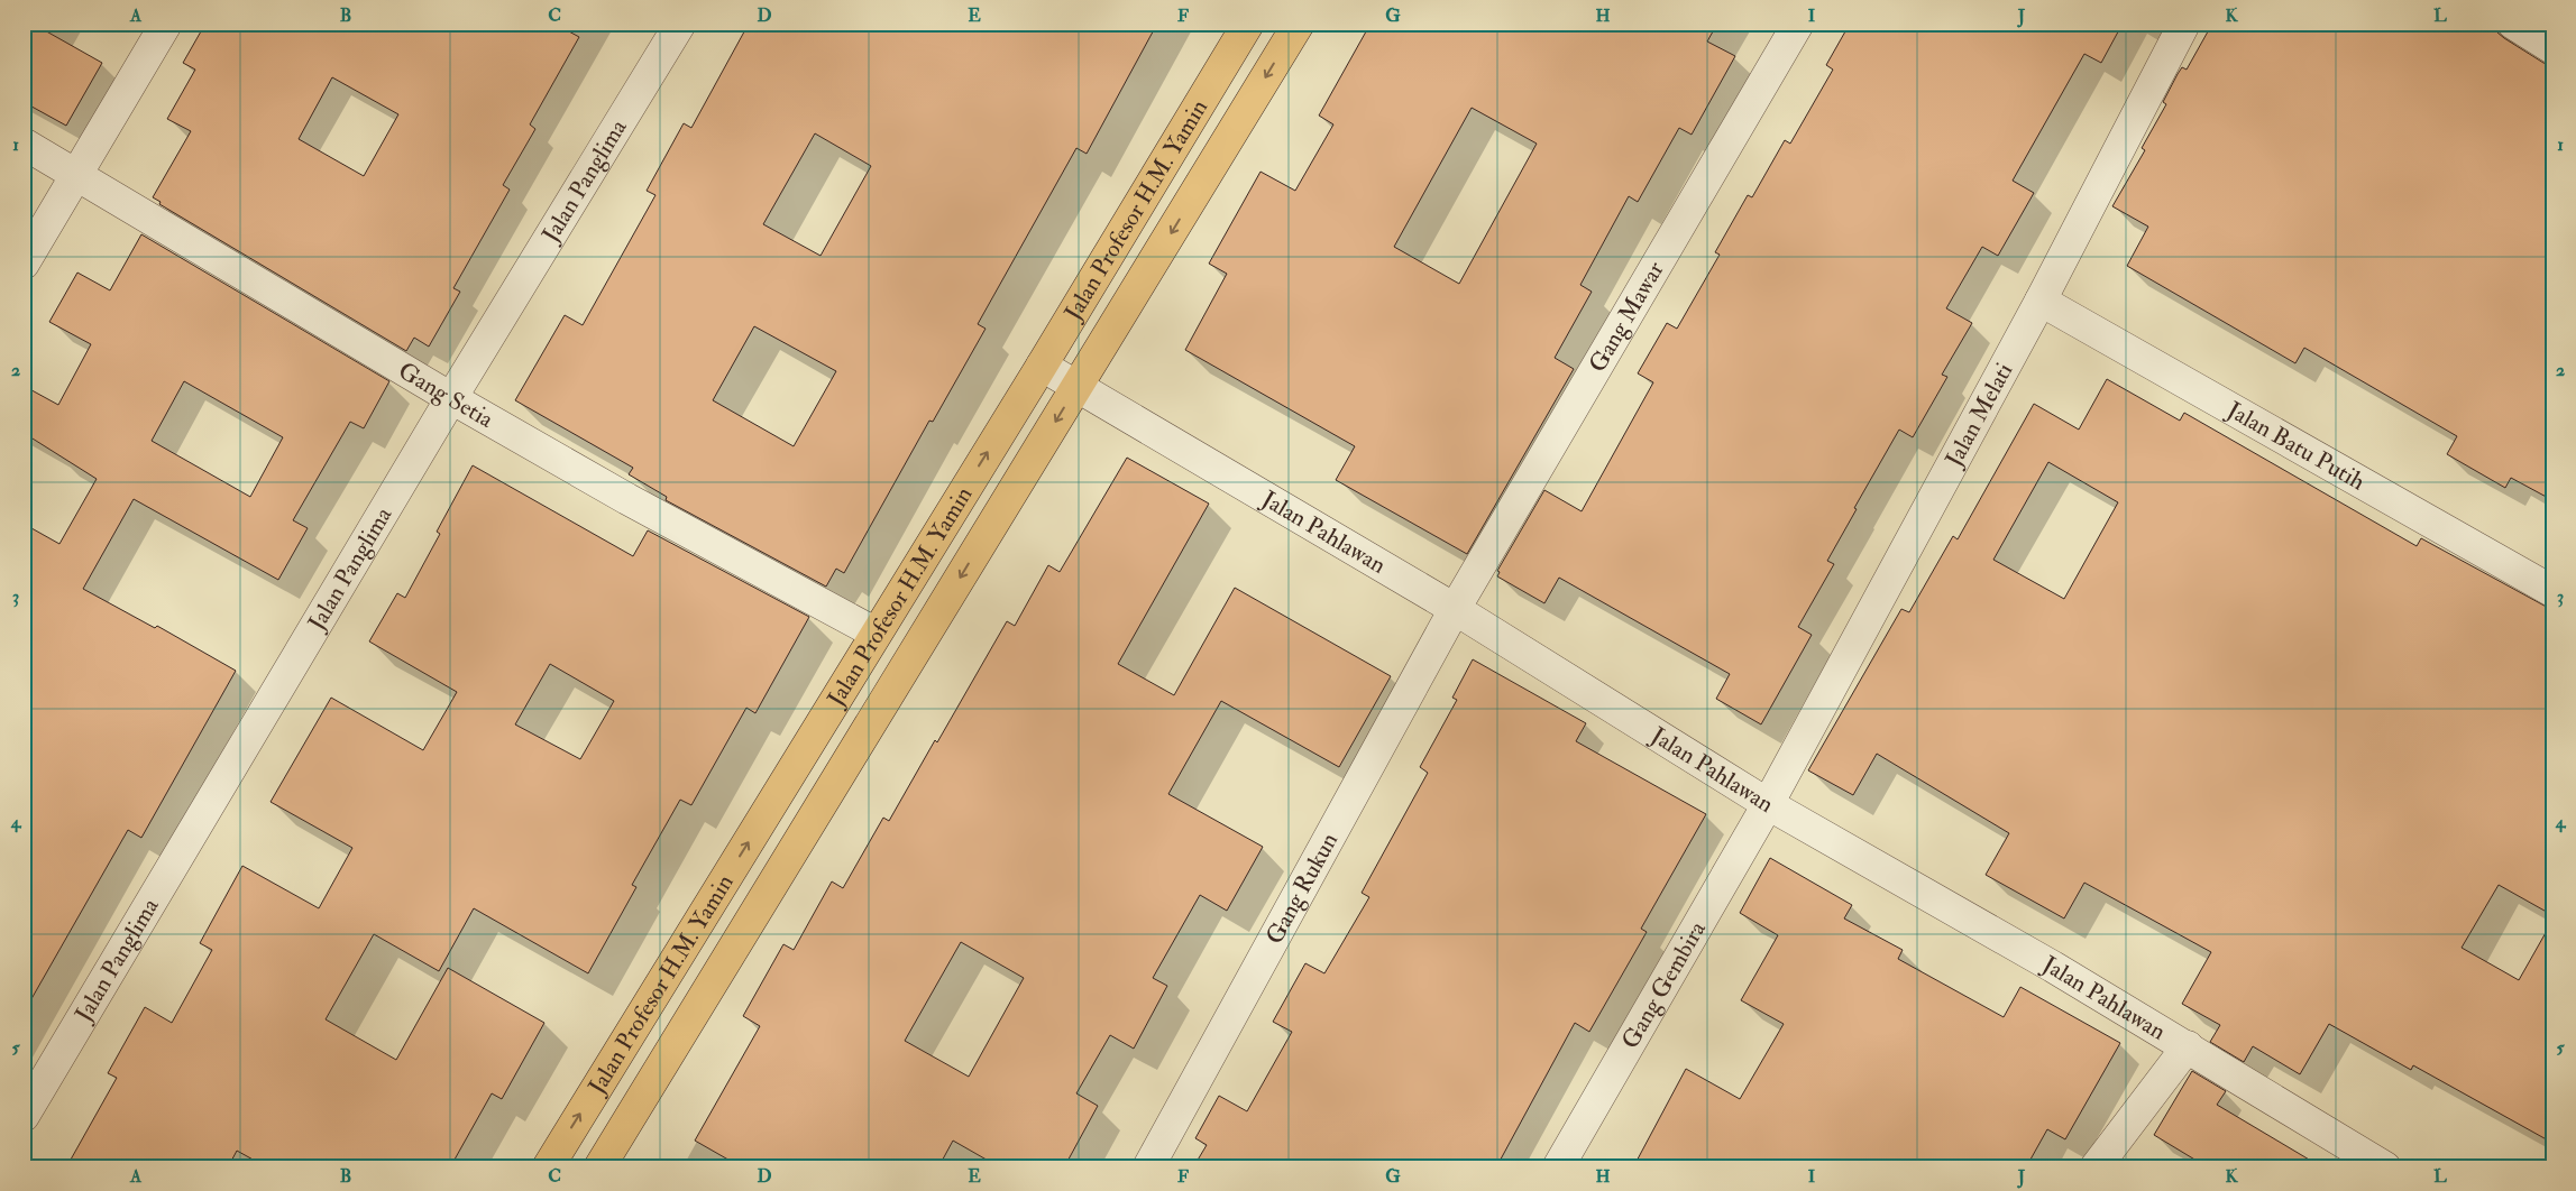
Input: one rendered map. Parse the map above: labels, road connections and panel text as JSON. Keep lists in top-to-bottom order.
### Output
{
  "streets": {
    "main road": ["Jalan Profesor H.M. Yamin"],
    "street": [
      "Jalan Panglima",
      "Gang Mawar",
      "Gang Setia",
      "Jalan Melati",
      "Jalan Batu Putih",
      "Jalan Pahlawan",
      "Gang Rukun",
      "Gang Gembira"
    ]
  },
  "crossings": [
    ["Jalan Panglima", "Gang Setia"],
    ["Jalan Profesor H.M. Yamin", "Gang Setia"],
    ["Jalan Profesor H.M. Yamin", "Jalan Pahlawan"],
    ["Gang Mawar", "Jalan Pahlawan"],
    ["Gang Mawar", "Gang Rukun"],
    ["Jalan Melati", "Jalan Batu Putih"],
    ["Jalan Melati", "Jalan Pahlawan"],
    ["Jalan Melati", "Gang Gembira"],
    ["Jalan Pahlawan", "Gang Rukun"],
    ["Jalan Pahlawan", "Gang Gembira"]
  ],
  "grid": {
    "columns": [
      "A",
      "B",
      "C",
      "D",
      "E",
      "F",
      "G",
      "H",
      "I",
      "J",
      "K",
      "L"
    ],
    "rows": [
      "1",
      "2",
      "3",
      "4",
      "5"
    ]
  }
}
